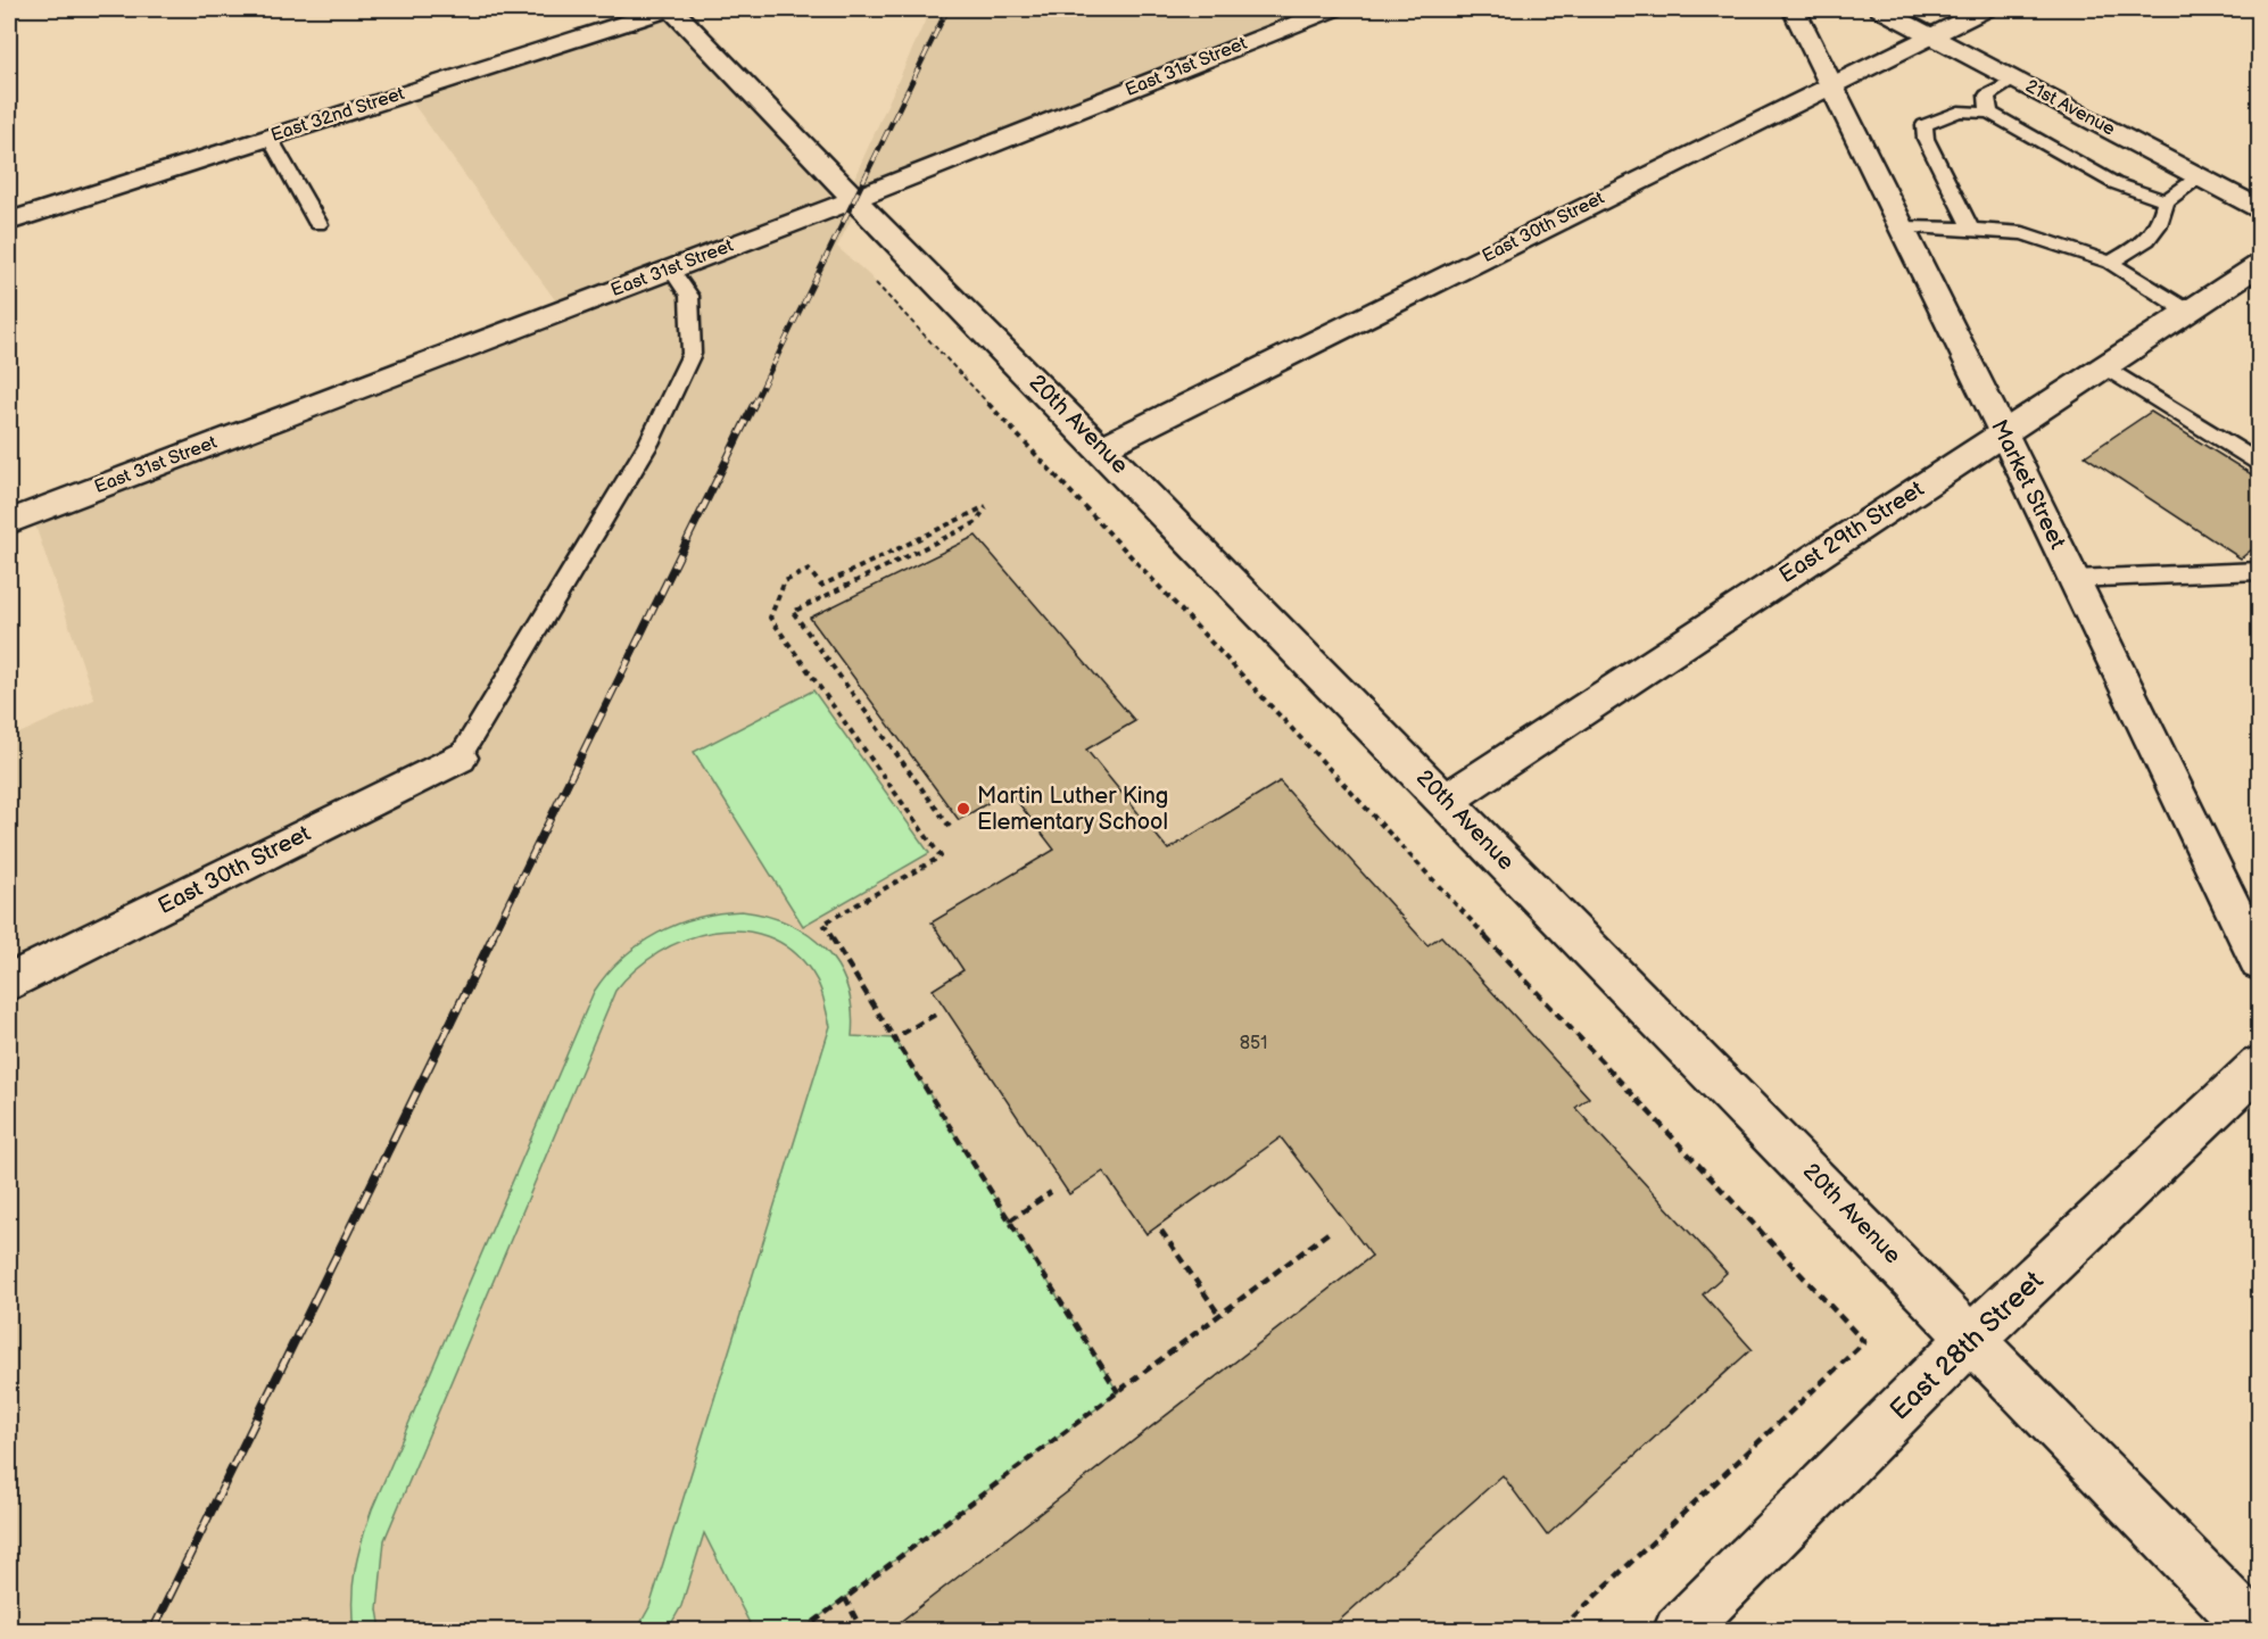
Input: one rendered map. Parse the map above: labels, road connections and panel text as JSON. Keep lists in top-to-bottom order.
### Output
{
  "streets": {
    "street": [
      "East 31st Street",
      "21st Avenue",
      "East 32nd Street",
      "East 30th Street",
      "20th Avenue",
      "Market Street",
      "East 29th Street",
      "East 28th Street"
    ]
  },
  "crossings": [
    ["East 31st Street", "20th Avenue"],
    ["21st Avenue", "East 30th Street"],
    ["East 32nd Street", "20th Avenue"],
    ["East 30th Street", "20th Avenue"],
    ["East 30th Street", "Market Street"],
    ["20th Avenue", "East 29th Street"],
    ["20th Avenue", "East 28th Street"],
    ["Market Street", "East 29th Street"]
  ],
  "places": ["Martin Luther King Elementary School"],
  "house_numbers": ["851"]
}
